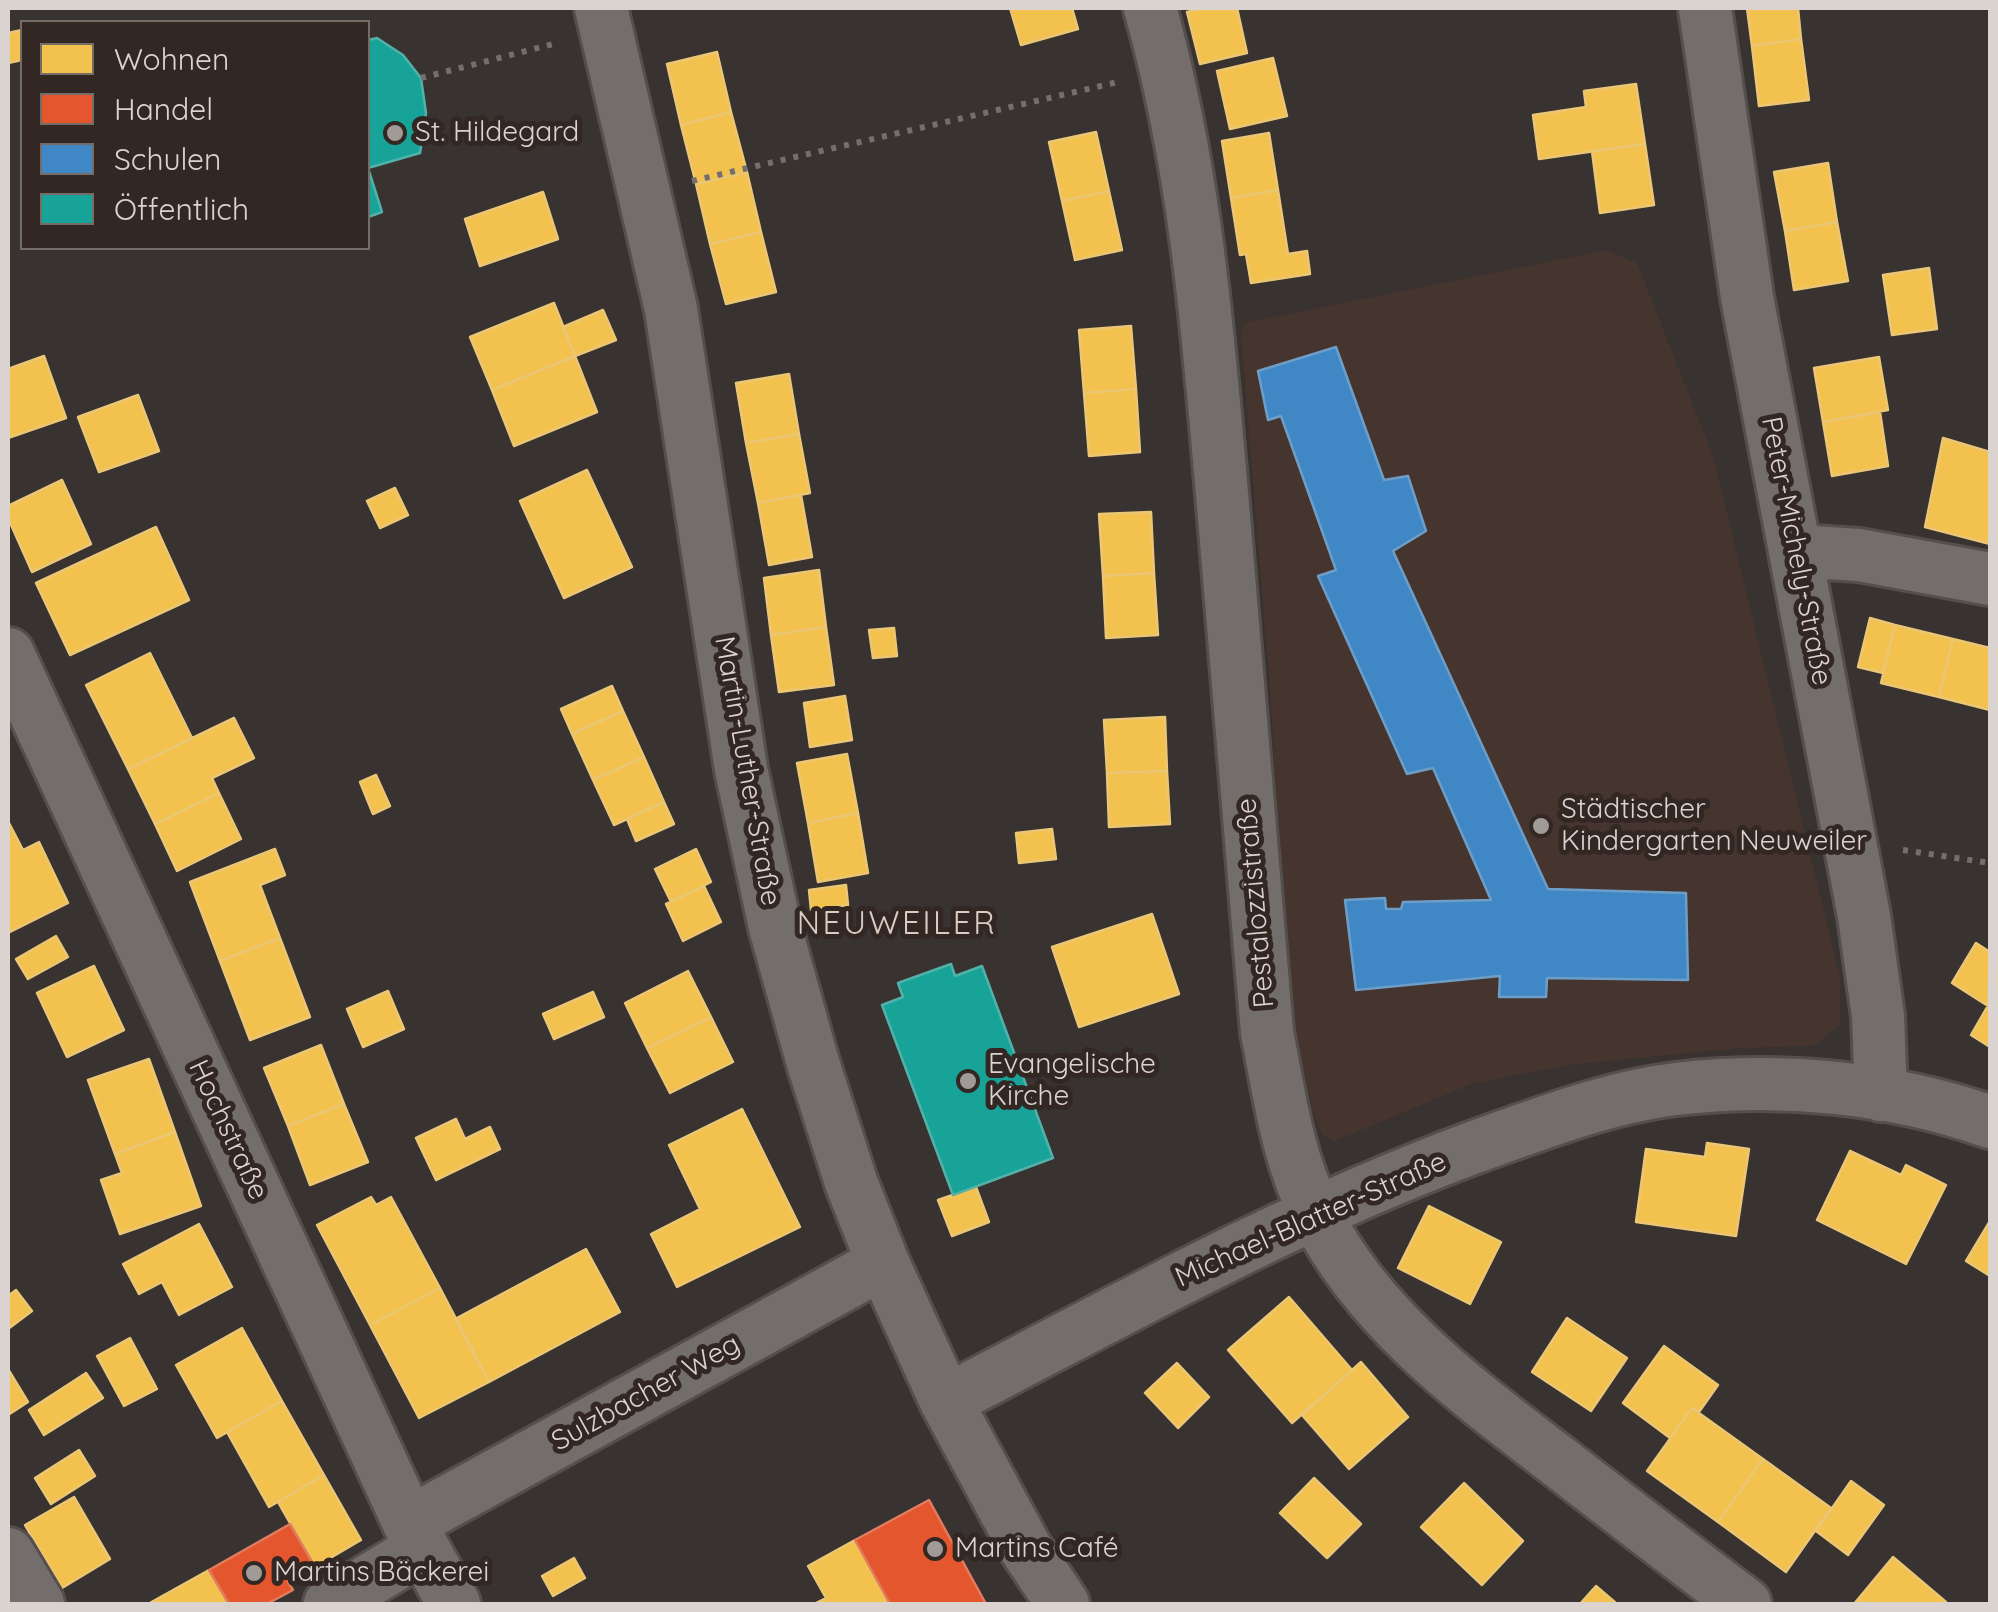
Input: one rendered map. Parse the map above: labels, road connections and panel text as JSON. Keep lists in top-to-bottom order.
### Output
{
  "streets": {
    "street": [
      "Peter-Michely-Straße",
      "Martin-Luther-Straße",
      "Pestalozzistraße",
      "Hochstraße",
      "Michael-Blatter-Straße",
      "Sulzbacher Weg"
    ]
  },
  "crossings": [
    ["Peter-Michely-Straße", "Michael-Blatter-Straße"],
    ["Martin-Luther-Straße", "Michael-Blatter-Straße"],
    ["Martin-Luther-Straße", "Sulzbacher Weg"],
    ["Pestalozzistraße", "Michael-Blatter-Straße"],
    ["Hochstraße", "Sulzbacher Weg"]
  ],
  "districts": ["NEUWEILER"],
  "places": [
    "St. Hildegard",
    "Städtischer Kindergarten Neuweiler",
    "Evangelische Kirche",
    "Martins Café",
    "Martins Bäckerei"
  ],
  "legend": [
    "Wohnen",
    "Handel",
    "Schulen",
    "Öffentlich"
  ]
}
